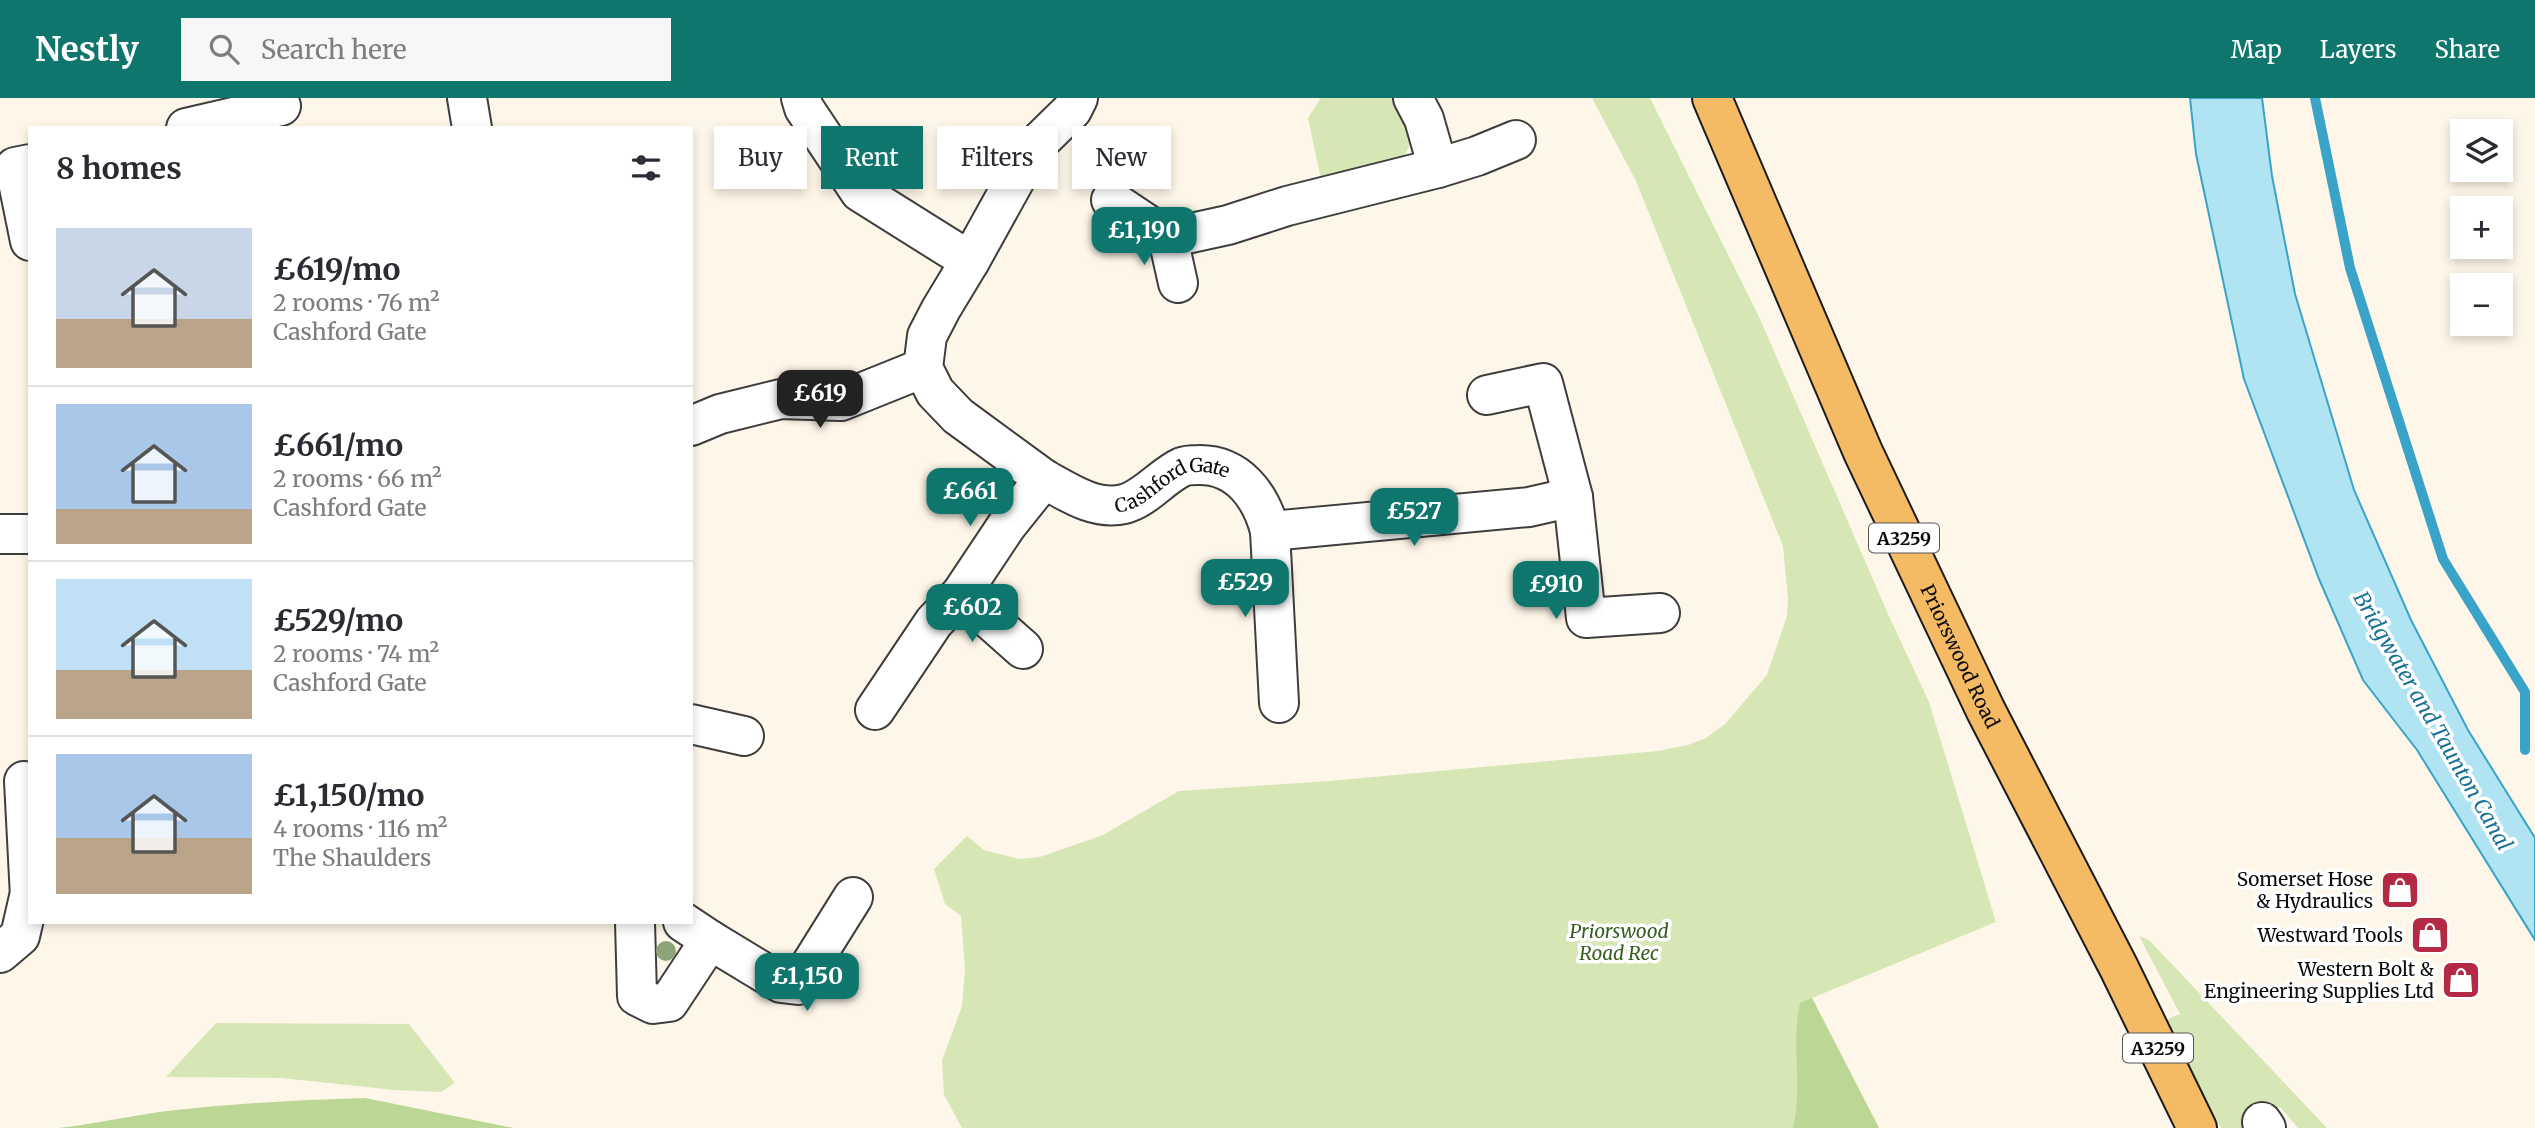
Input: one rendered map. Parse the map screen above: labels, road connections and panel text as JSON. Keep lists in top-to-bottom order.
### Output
{
  "streets": {
    "main road": ["A3259", "Priorswood Road"],
    "street": ["Cashford Gate"]
  },
  "water": ["Bridgwater and Taunton Canal"],
  "parks": ["Priorswood Road Rec"],
  "places": {
    "shop": ["Somerset Hose & Hydraulics", "Westward Tools", "Western Bolt & Engineering Supplies Ltd"]
  },
  "page": {
    "header": "Nestly",
    "search": "Search here",
    "nav": ["Map", "Layers", "Share"],
    "map_buttons": ["+", "−"],
    "chip": [
      "Buy",
      "Rent",
      "Filters",
      "New"
    ],
    "heading": "8 homes",
    "price": [
      "£1,190",
      "£619",
      "£661",
      "£527",
      "£529",
      "£910",
      "£602",
      "£1,150"
    ],
    "list": [
      {
        "name": "£619/mo",
        "note": "2 rooms · 76 m² · Cashford Gate"
      },
      {
        "name": "£661/mo",
        "note": "2 rooms · 66 m² · Cashford Gate"
      },
      {
        "name": "£529/mo",
        "note": "2 rooms · 74 m² · Cashford Gate"
      },
      {
        "name": "£1,150/mo",
        "note": "4 rooms · 116 m² · The Shaulders"
      }
    ]
  }
}
